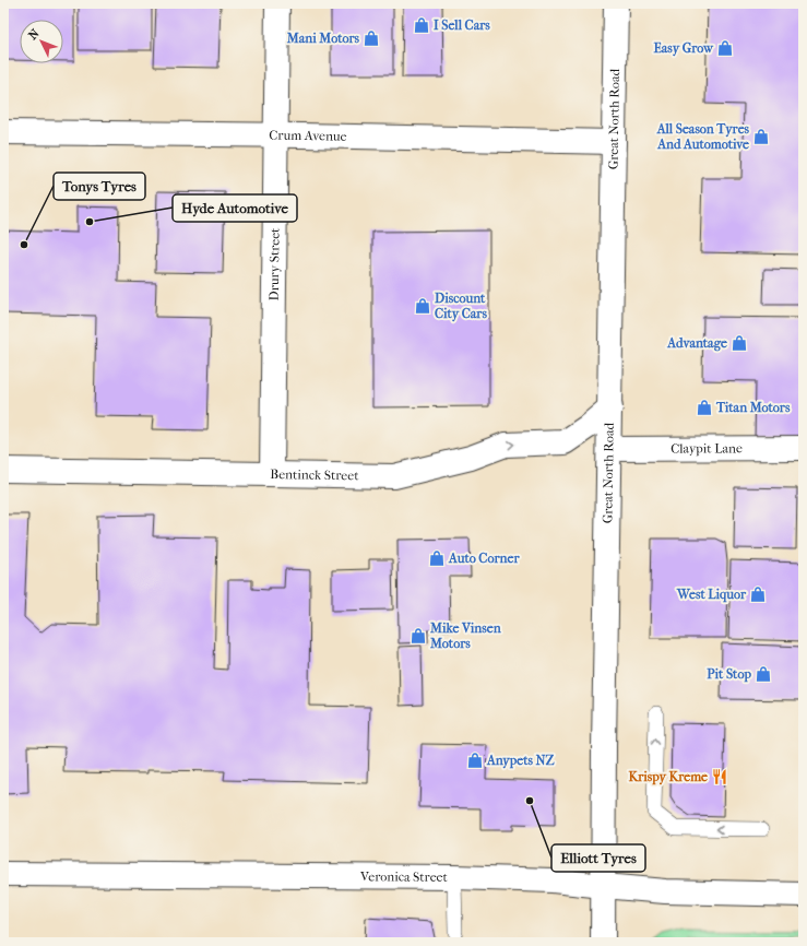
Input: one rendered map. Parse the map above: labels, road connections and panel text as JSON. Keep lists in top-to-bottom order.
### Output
{
  "streets": {
    "street": [
      "Great North Road",
      "Crum Avenue",
      "Drury Street",
      "Claypit Lane",
      "Bentinck Street",
      "Veronica Street"
    ]
  },
  "crossings": [
    ["Great North Road", "Crum Avenue"],
    ["Great North Road", "Claypit Lane"],
    ["Great North Road", "Bentinck Street"],
    ["Great North Road", "Veronica Street"],
    ["Crum Avenue", "Drury Street"],
    ["Drury Street", "Bentinck Street"]
  ],
  "one_way": ["Bentinck Street"],
  "places": {
    "shop": [
      "I Sell Cars",
      "Mani Motors",
      "Easy Grow",
      "All Season Tyres And Automotive",
      "Discount City Cars",
      "Advantage",
      "Titan Motors",
      "Auto Corner",
      "West Liquor",
      "Mike Vinsen Motors",
      "Pit Stop",
      "Anypets NZ"
    ],
    "other": ["Hyde Automotive", "Tonys Tyres", "Elliott Tyres"],
    "restaurant": ["Krispy Kreme"]
  },
  "north": "top left"
}
